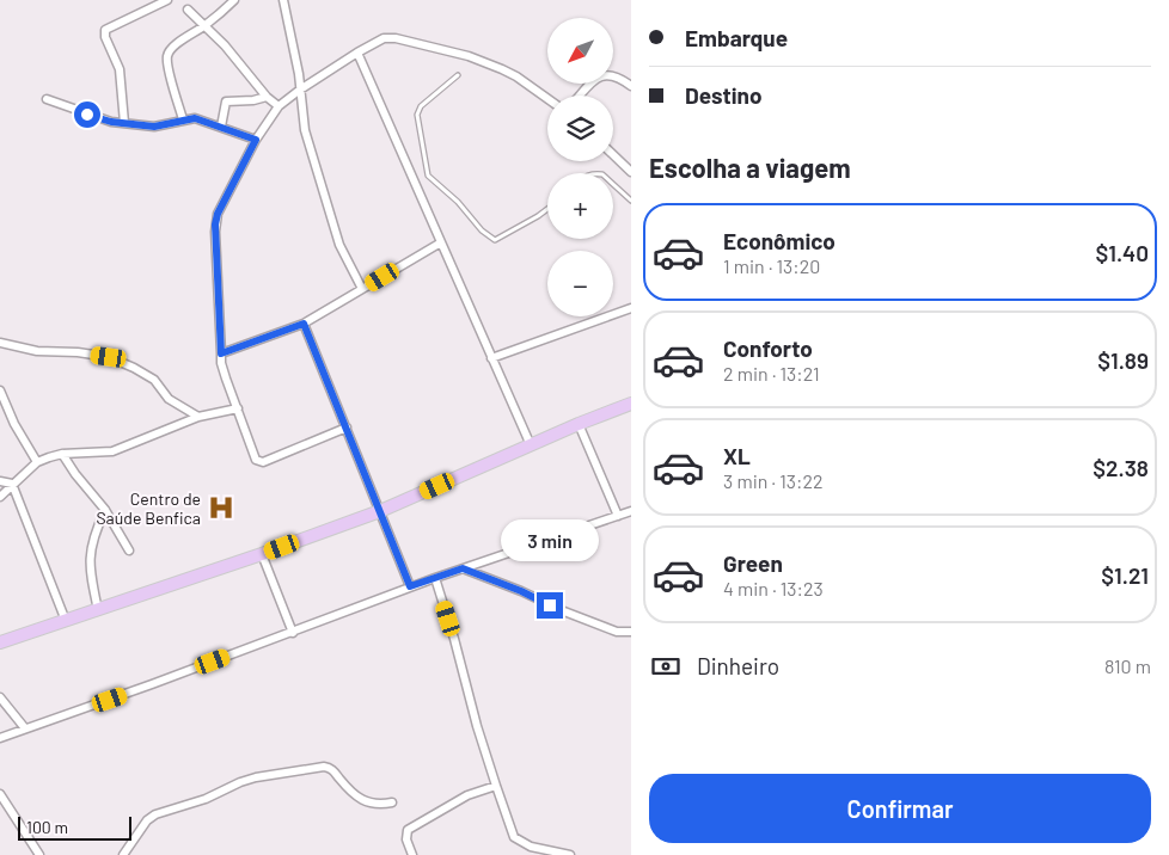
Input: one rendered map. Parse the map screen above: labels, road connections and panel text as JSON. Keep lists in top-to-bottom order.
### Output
{
  "places": {
    "hospital": ["Centro de Saúde Benfica"]
  },
  "scale_bar": "100 m",
  "north": "bottom left",
  "page": {
    "banner": ["Embarque", "Destino"],
    "map_buttons": ["+", "−"],
    "heading": "Escolha a viagem",
    "list": [
      {
        "name": "Econômico",
        "note": "1 min · 13:20",
        "value": "$1.40"
      },
      {
        "name": "Conforto",
        "note": "2 min · 13:21",
        "value": "$1.89"
      },
      {
        "name": "XL",
        "note": "3 min · 13:22",
        "value": "$2.38"
      },
      {
        "name": "Green",
        "note": "4 min · 13:23",
        "value": "$1.21"
      }
    ],
    "bubble": "3 min",
    "pay": ["Dinheiro", "810 m"],
    "buttons": "Confirmar",
    "scale": "100 m"
  }
}
